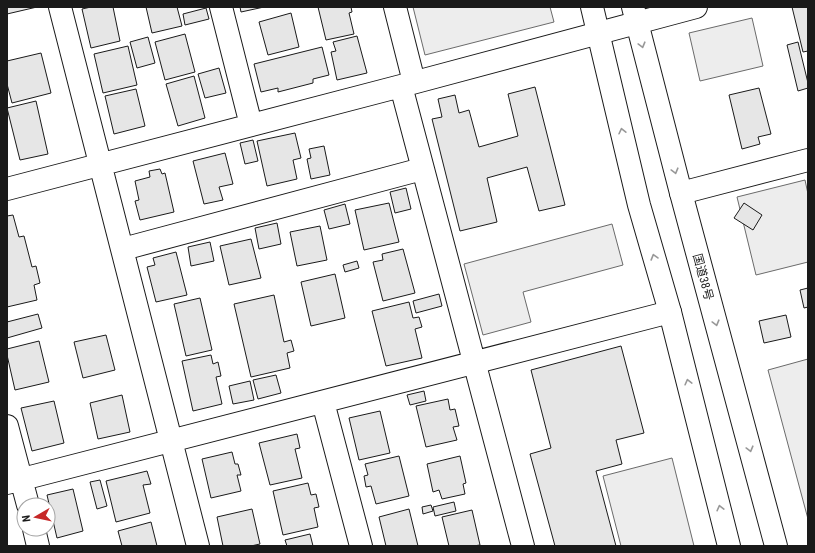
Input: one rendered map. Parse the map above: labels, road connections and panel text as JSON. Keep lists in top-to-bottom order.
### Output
{
  "streets": {
    "main road": ["国道38号"]
  },
  "north": "left"
}
